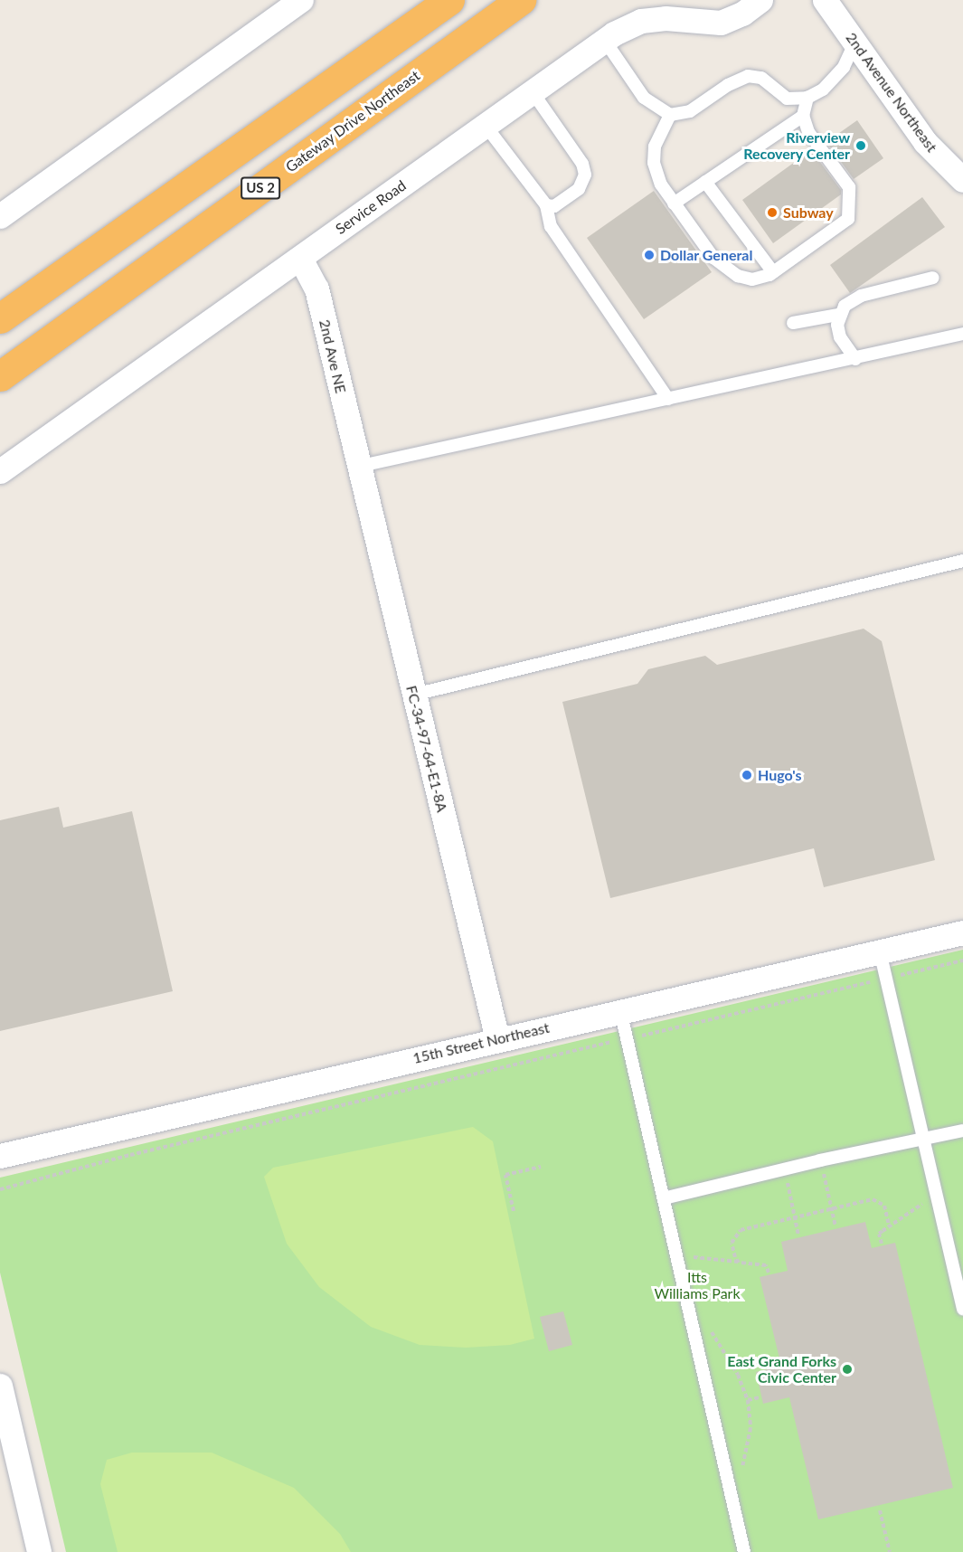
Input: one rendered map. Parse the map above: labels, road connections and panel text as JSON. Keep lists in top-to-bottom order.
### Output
{
  "streets": {
    "highway": ["Gateway Drive Northeast", "US 2"],
    "street": [
      "2nd Avenue Northeast",
      "Service Road",
      "2nd Ave NE",
      "FC-34-97-64-E1-8A",
      "15th Street Northeast"
    ]
  },
  "crossings": [
    ["Service Road", "2nd Ave NE"],
    ["2nd Ave NE", "FC-34-97-64-E1-8A"],
    ["FC-34-97-64-E1-8A", "15th Street Northeast"]
  ],
  "parks": ["Itts Williams Park"],
  "places": [
    "Riverview Recovery Center",
    "Subway",
    "Dollar General",
    "Hugo's",
    "East Grand Forks Civic Center"
  ]
}
